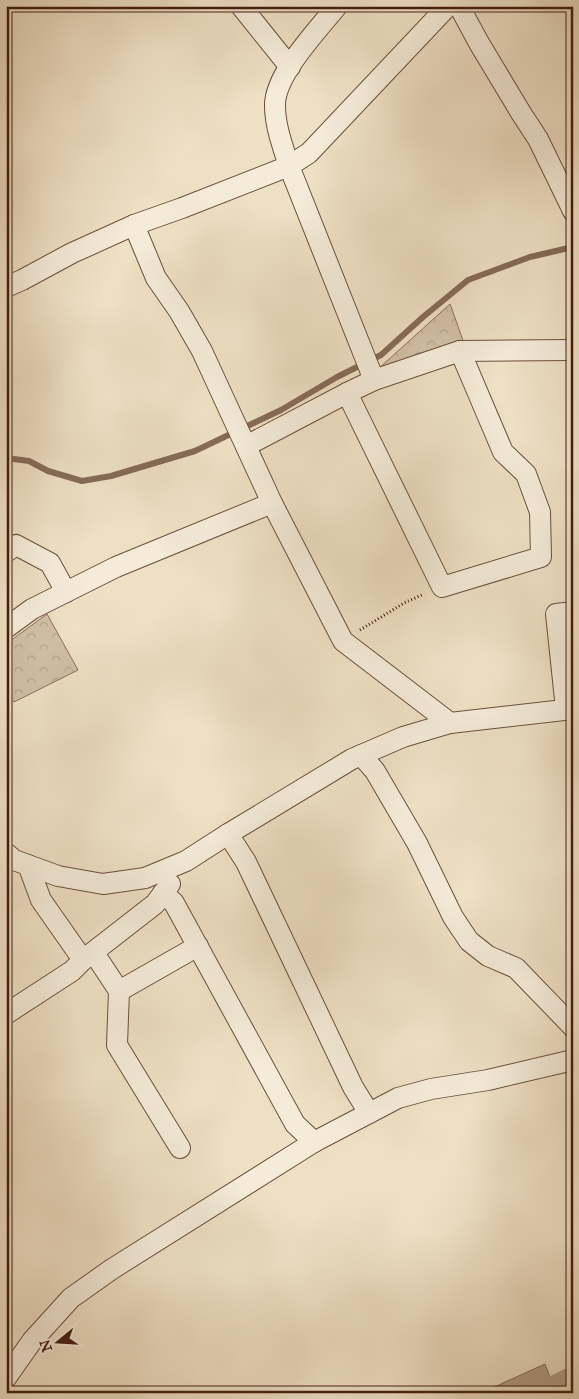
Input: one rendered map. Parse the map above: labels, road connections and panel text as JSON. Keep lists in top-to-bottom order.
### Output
{
  "north": "left"
}
